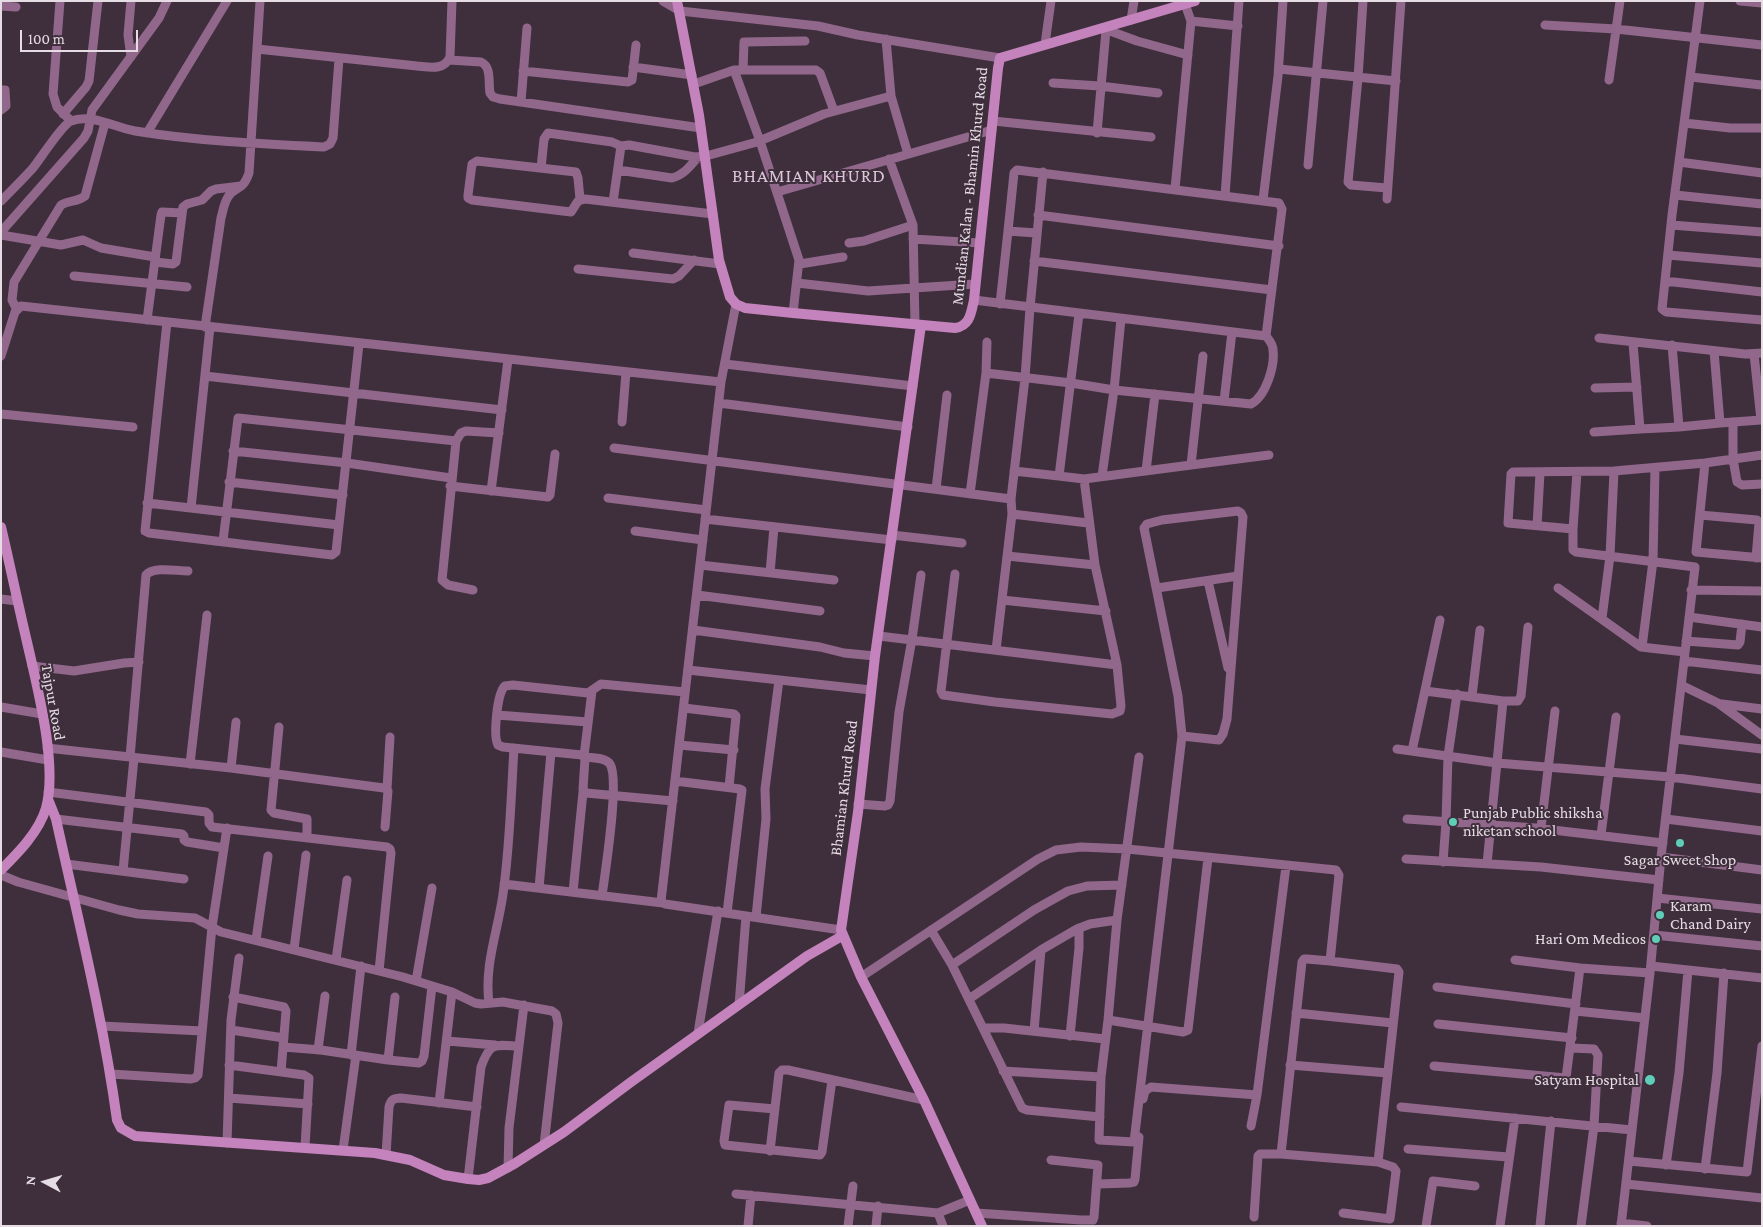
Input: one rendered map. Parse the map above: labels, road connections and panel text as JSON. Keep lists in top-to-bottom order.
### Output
{
  "streets": {
    "street": ["Mundian Kalan - Bhamin Khurd Road", "Tajpur Road", "Bhamian Khurd Road"]
  },
  "crossings": [
    ["Mundian Kalan - Bhamin Khurd Road", "Bhamian Khurd Road"]
  ],
  "districts": ["BHAMIAN KHURD"],
  "places": [
    "Punjab Public shiksha niketan school",
    "Sagar Sweet Shop",
    "Karam Chand Dairy",
    "Hari Om Medicos",
    "Satyam Hospital"
  ],
  "scale_bar": "100 m",
  "north": "left"
}
